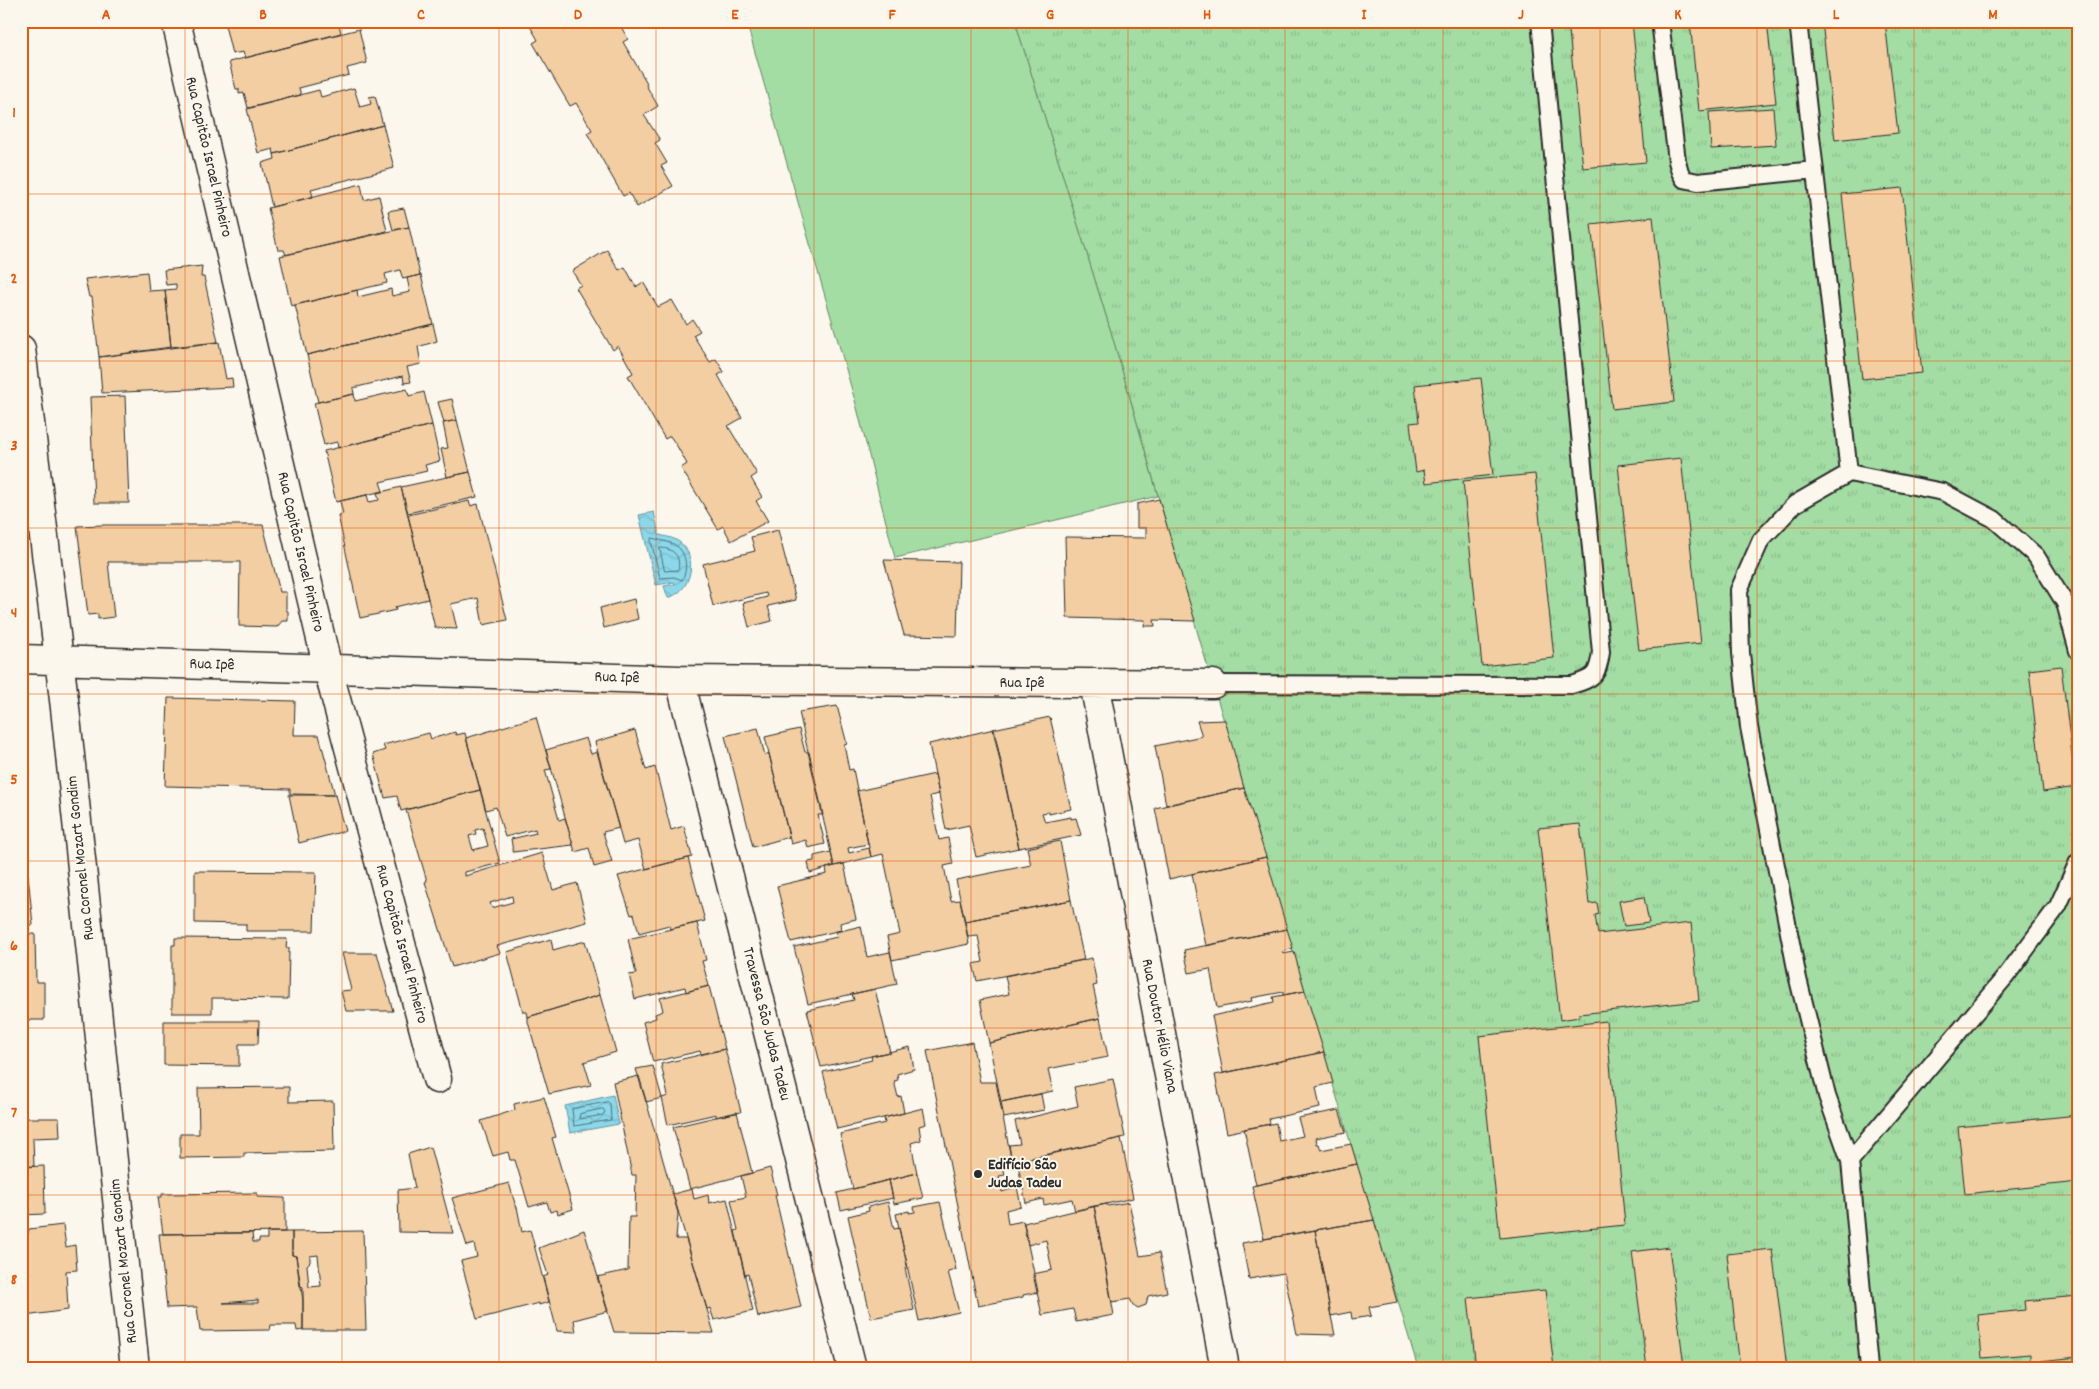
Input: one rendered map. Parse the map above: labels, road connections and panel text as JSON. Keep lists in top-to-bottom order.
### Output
{
  "streets": {
    "street": [
      "Rua Capitão Israel Pinheiro",
      "Rua Ipê",
      "Rua Coronel Mozart Gondim",
      "Travessa São Judas Tadeu",
      "Rua Doutor Hélio Viana"
    ]
  },
  "crossings": [
    ["Rua Capitão Israel Pinheiro", "Rua Ipê"],
    ["Rua Ipê", "Rua Coronel Mozart Gondim"],
    ["Rua Ipê", "Travessa São Judas Tadeu"],
    ["Rua Ipê", "Rua Doutor Hélio Viana"]
  ],
  "places": ["Edifício São Judas Tadeu"],
  "grid": {
    "columns": [
      "A",
      "B",
      "C",
      "D",
      "E",
      "F",
      "G",
      "H",
      "I",
      "J",
      "K",
      "L",
      "M"
    ],
    "rows": [
      "1",
      "2",
      "3",
      "4",
      "5",
      "6",
      "7",
      "8"
    ]
  }
}
